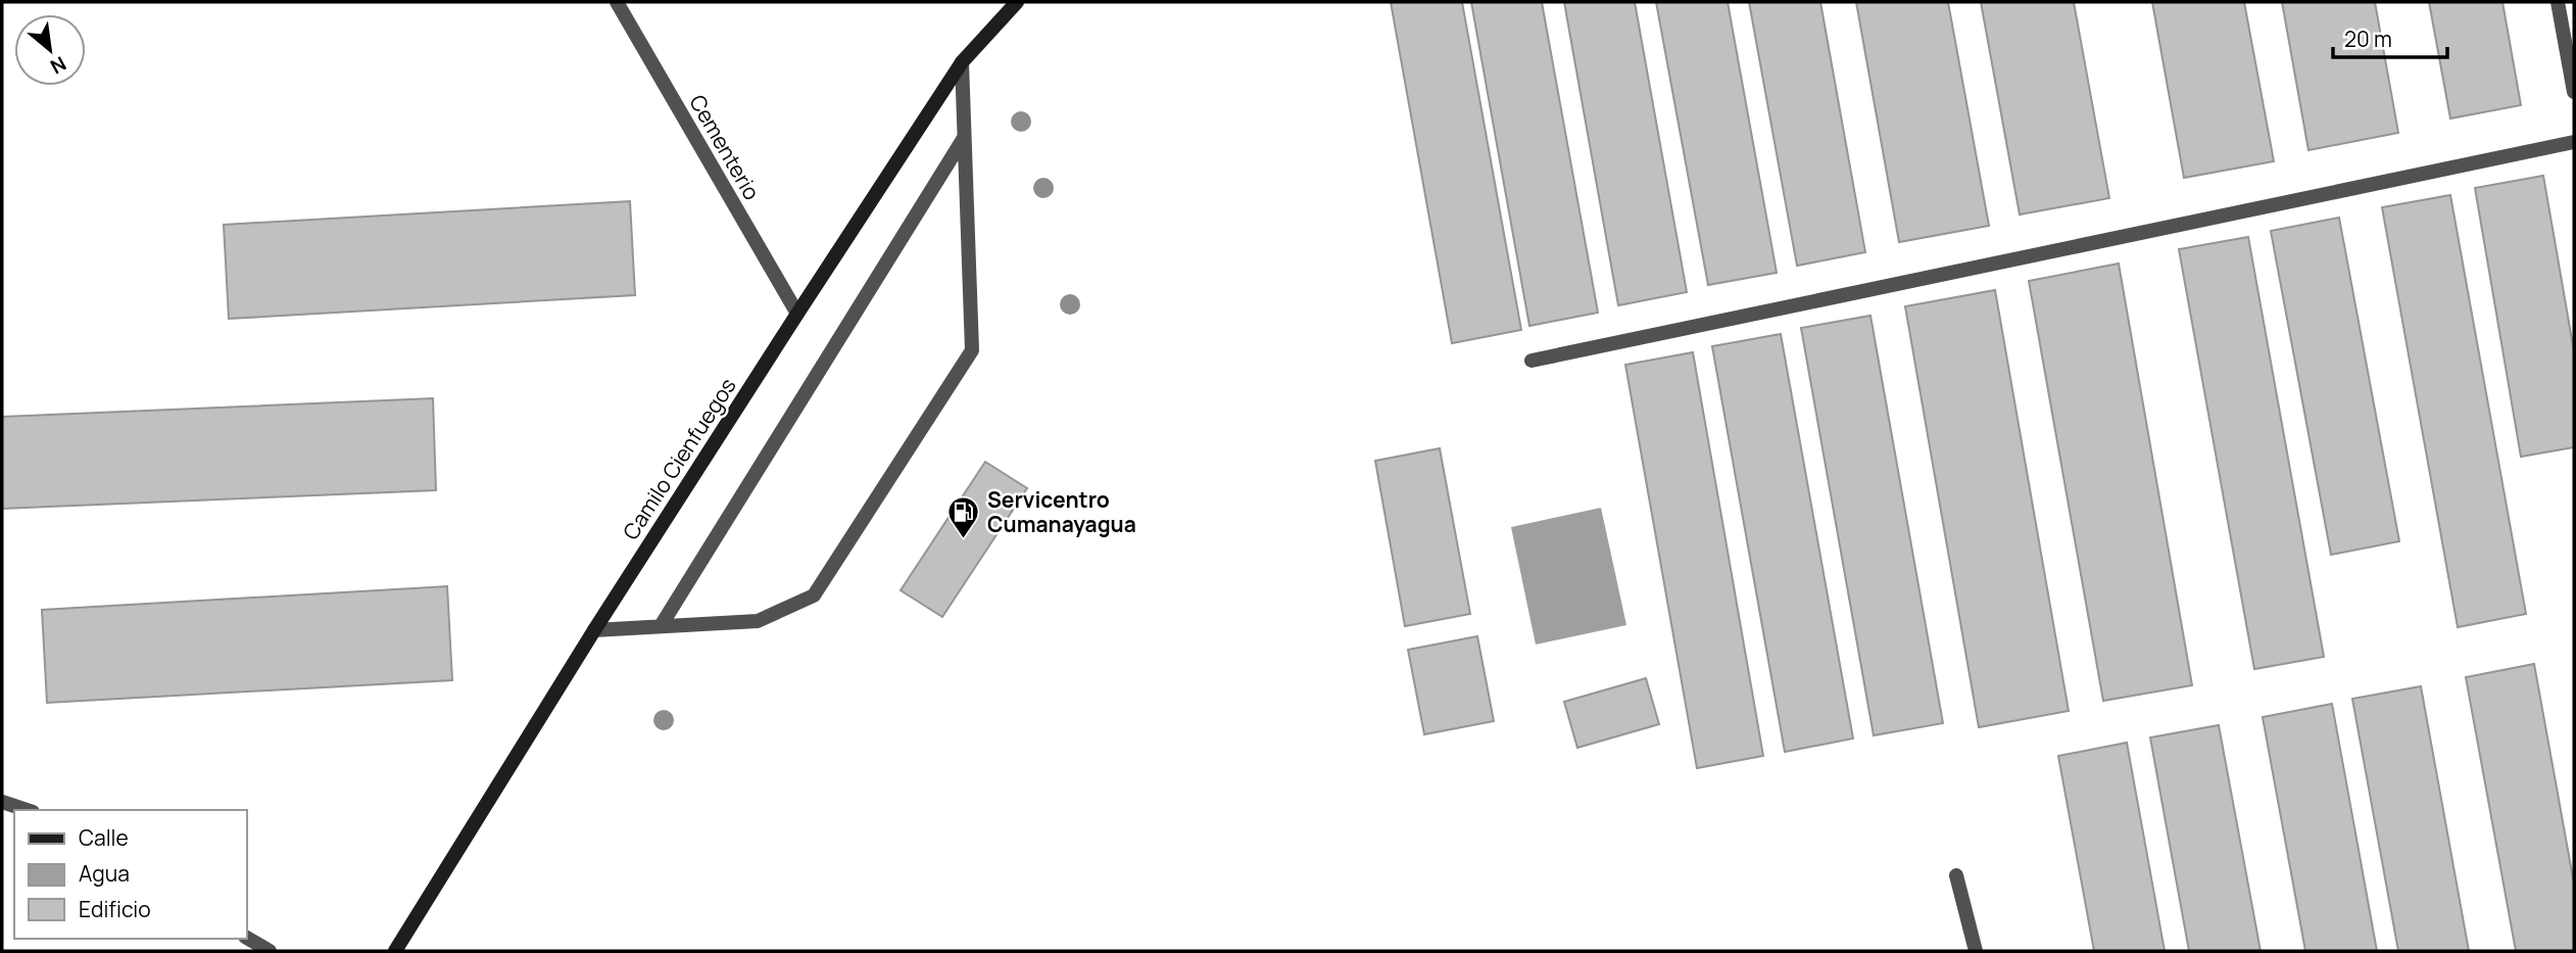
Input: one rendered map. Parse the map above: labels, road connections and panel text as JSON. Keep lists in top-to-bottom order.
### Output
{
  "streets": {
    "main road": ["Camilo Cienfuegos"],
    "street": ["Cementerio"]
  },
  "crossings": [
    ["Cementerio", "Camilo Cienfuegos"]
  ],
  "places": {
    "fuel station": ["Servicentro Cumanayagua"]
  },
  "legend": ["Calle", "Agua", "Edificio"],
  "scale_bar": "20 m",
  "north": "bottom right"
}
